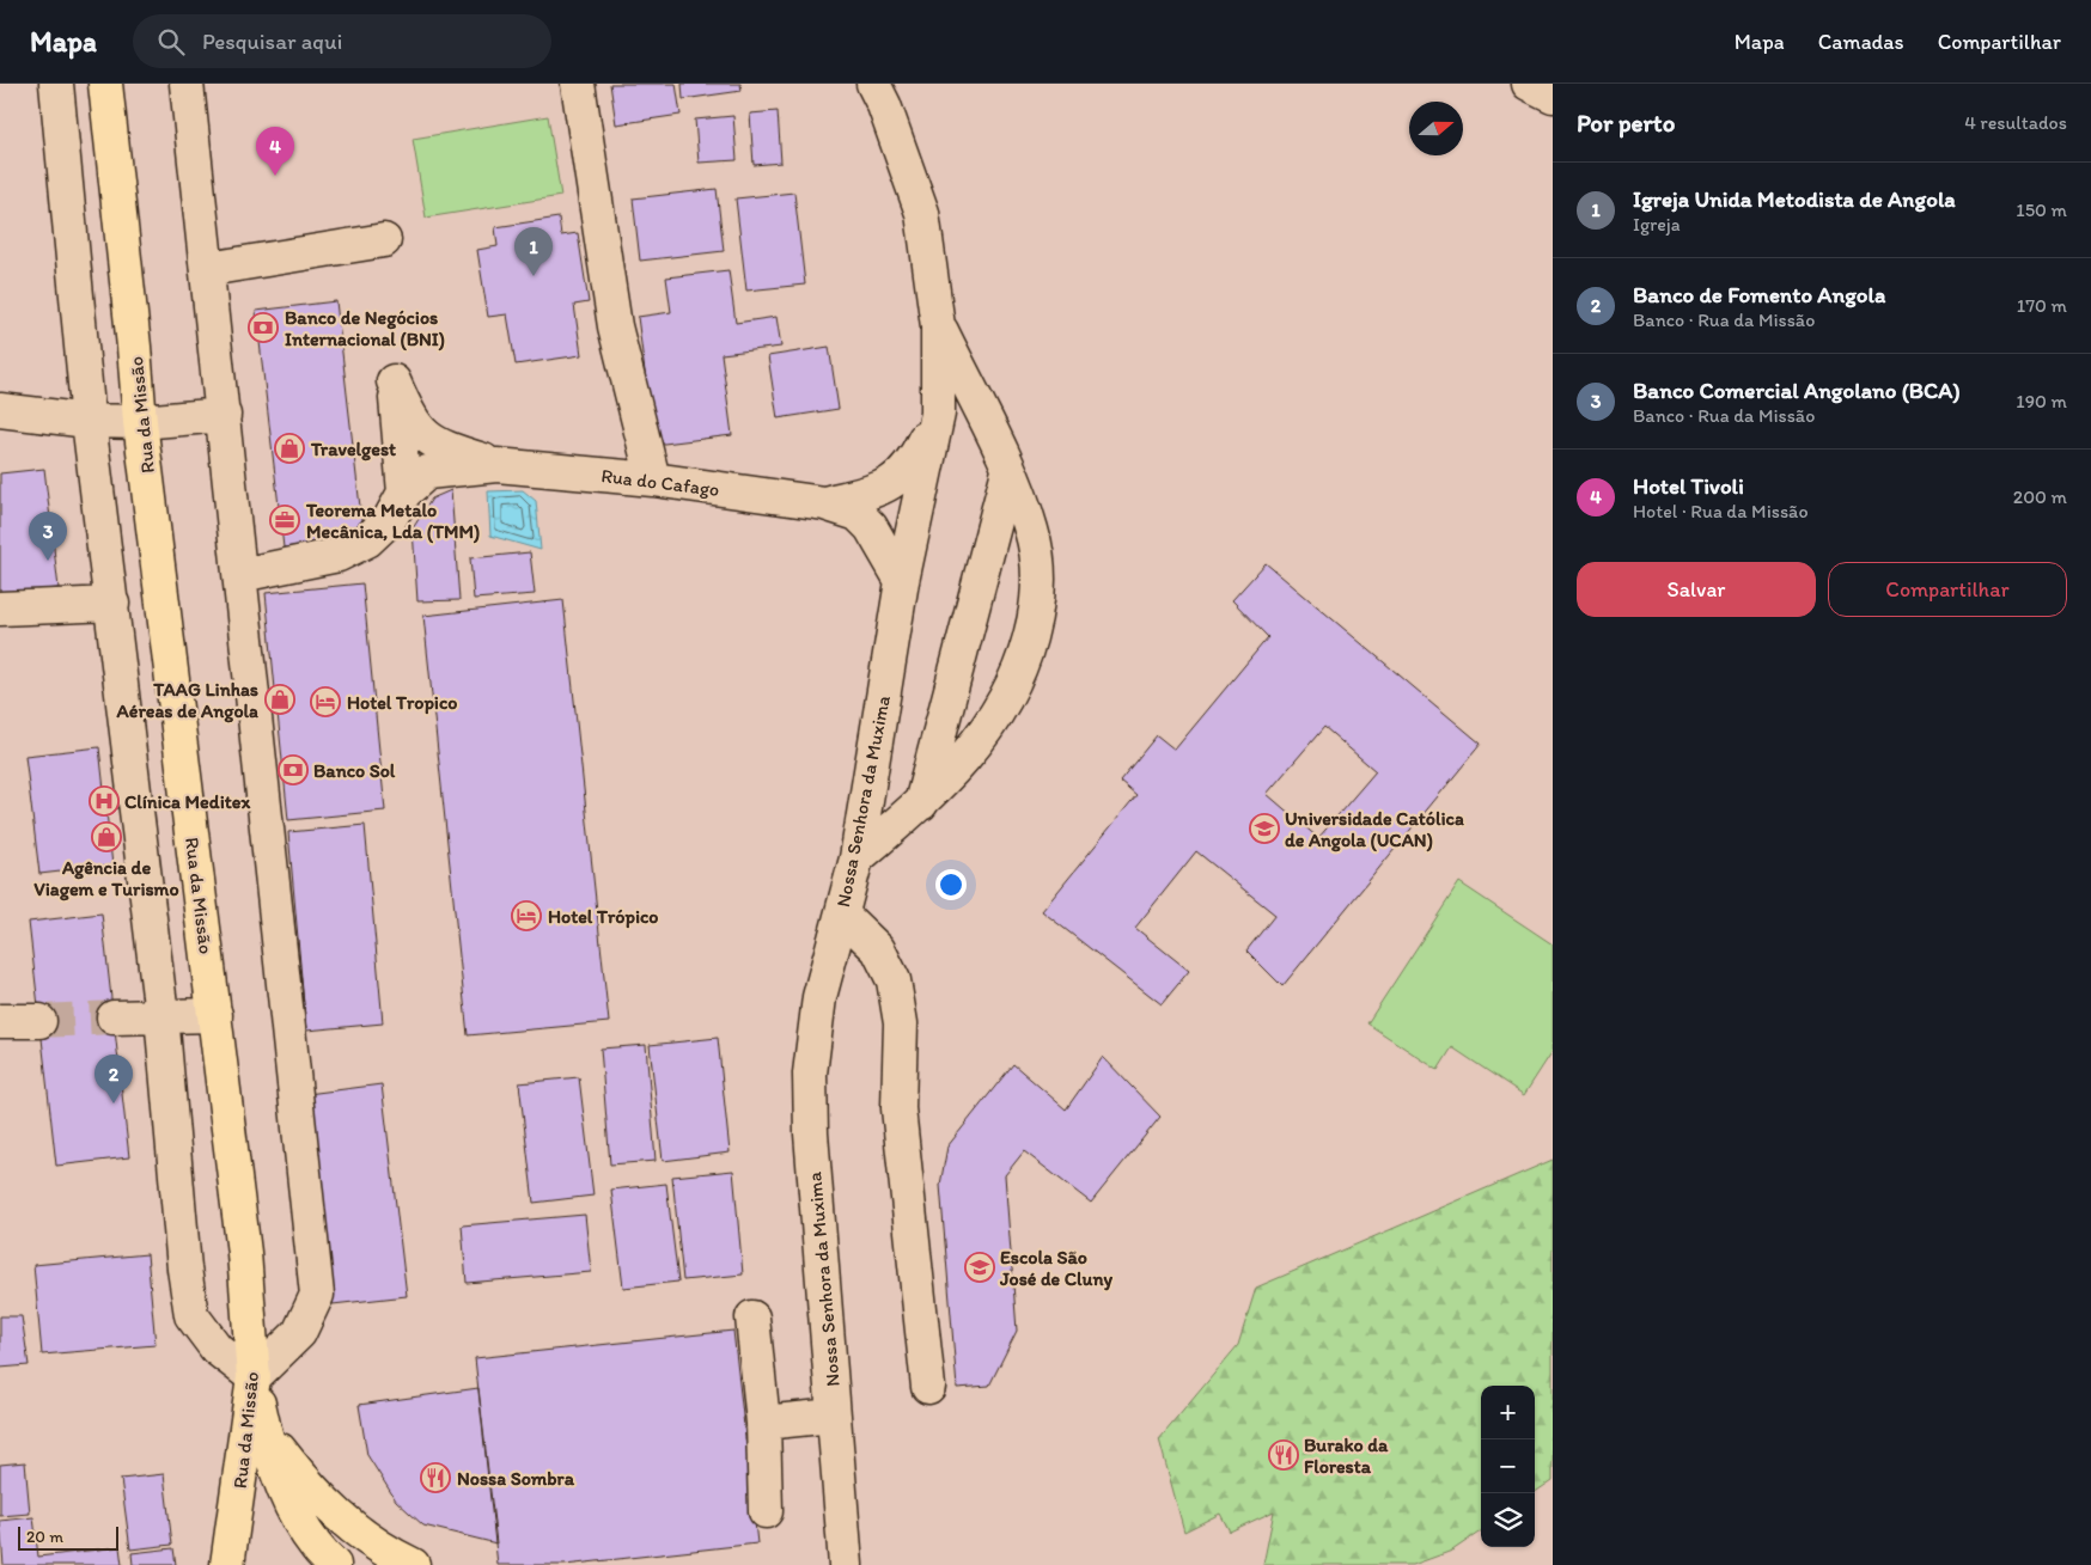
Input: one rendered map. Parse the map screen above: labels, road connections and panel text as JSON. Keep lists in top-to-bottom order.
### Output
{
  "streets": {
    "main road": ["Rua da Missão"],
    "street": ["Rua do Cafago", "Nossa Senhora da Muxima"]
  },
  "crossings": [
    ["Rua do Cafago", "Nossa Senhora da Muxima"]
  ],
  "places": {
    "bank": ["Banco de Negócios Internacional (BNI)", "Banco Sol"],
    "shop": ["Travelgest", "TAAG Linhas Aéreas de Angola", "Agência de Viagem e Turismo"],
    "office": ["Teorema Metalo Mecânica, Lda (TMM)"],
    "hotel": ["Hotel Tropico", "Hotel Trópico"],
    "hospital": ["Clínica Meditex"],
    "school or university": ["Universidade Católica de Angola (UCAN)", "Escola São José de Cluny"],
    "restaurant": ["Burako da Floresta", "Nossa Sombra"]
  },
  "scale_bar": "20 m",
  "north": "right",
  "page": {
    "header": "Mapa",
    "search": "Pesquisar aqui",
    "nav": ["Mapa", "Camadas", "Compartilhar"],
    "heading": ["Por perto", "4 resultados"],
    "pins": [
      "4",
      "1",
      "3",
      "2"
    ],
    "list": [
      {
        "mark": "1",
        "name": "Igreja Unida Metodista de Angola",
        "note": "Igreja",
        "value": "150 m"
      },
      {
        "mark": "2",
        "name": "Banco de Fomento Angola",
        "note": "Banco · Rua da Missão",
        "value": "170 m"
      },
      {
        "mark": "3",
        "name": "Banco Comercial Angolano (BCA)",
        "note": "Banco · Rua da Missão",
        "value": "190 m"
      },
      {
        "mark": "4",
        "name": "Hotel Tivoli",
        "note": "Hotel · Rua da Missão",
        "value": "200 m"
      }
    ],
    "buttons": ["Salvar", "Compartilhar"],
    "map_buttons": ["+", "−"],
    "scale": "20 m"
  }
}
